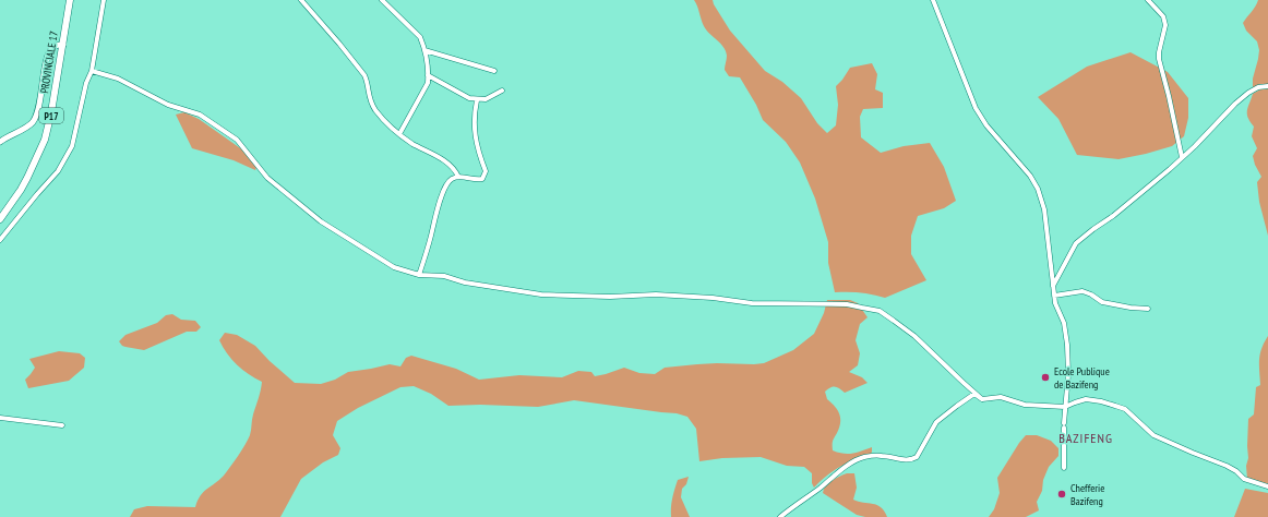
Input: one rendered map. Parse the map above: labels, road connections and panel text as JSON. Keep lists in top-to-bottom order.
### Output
{
  "streets": {
    "main road": ["PROVINCIALE 17", "P17"]
  },
  "districts": ["BAZIFENG"],
  "places": ["Ecole Publique de Bazifeng", "Chefferie Bazifeng"]
}
